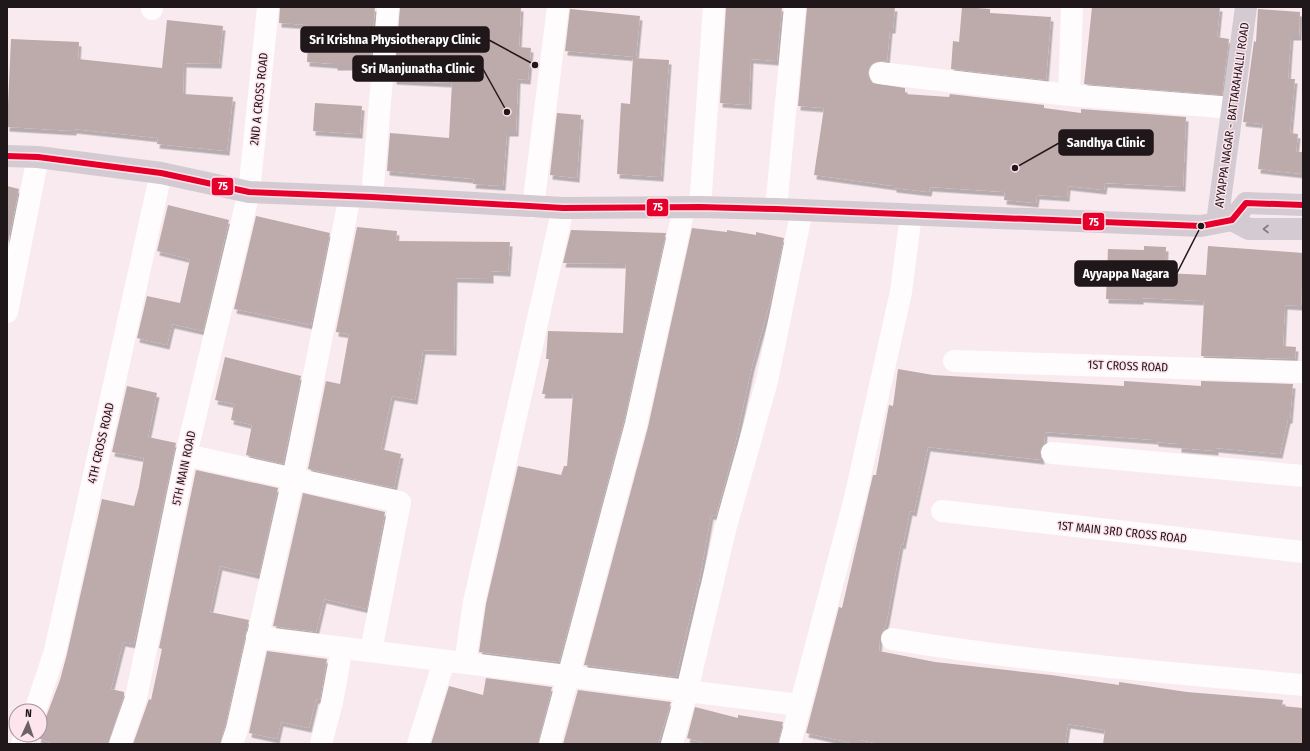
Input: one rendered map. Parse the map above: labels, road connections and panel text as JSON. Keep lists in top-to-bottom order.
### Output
{
  "streets": {
    "main road": ["AYYAPPA NAGAR - BATTARAHALLI ROAD"],
    "street": [
      "2ND A CROSS ROAD",
      "1ST CROSS ROAD",
      "4TH CROSS ROAD",
      "5TH MAIN ROAD",
      "1ST MAIN 3RD CROSS ROAD"
    ]
  },
  "crossings": [
    ["2ND A CROSS ROAD", "5TH MAIN ROAD"]
  ],
  "places": [
    "Sri Krishna Physiotherapy Clinic",
    "Sri Manjunatha Clinic",
    "Sandhya Clinic",
    "Ayyappa Nagara"
  ],
  "lines": ["transit line 75"],
  "north": "top"
}
